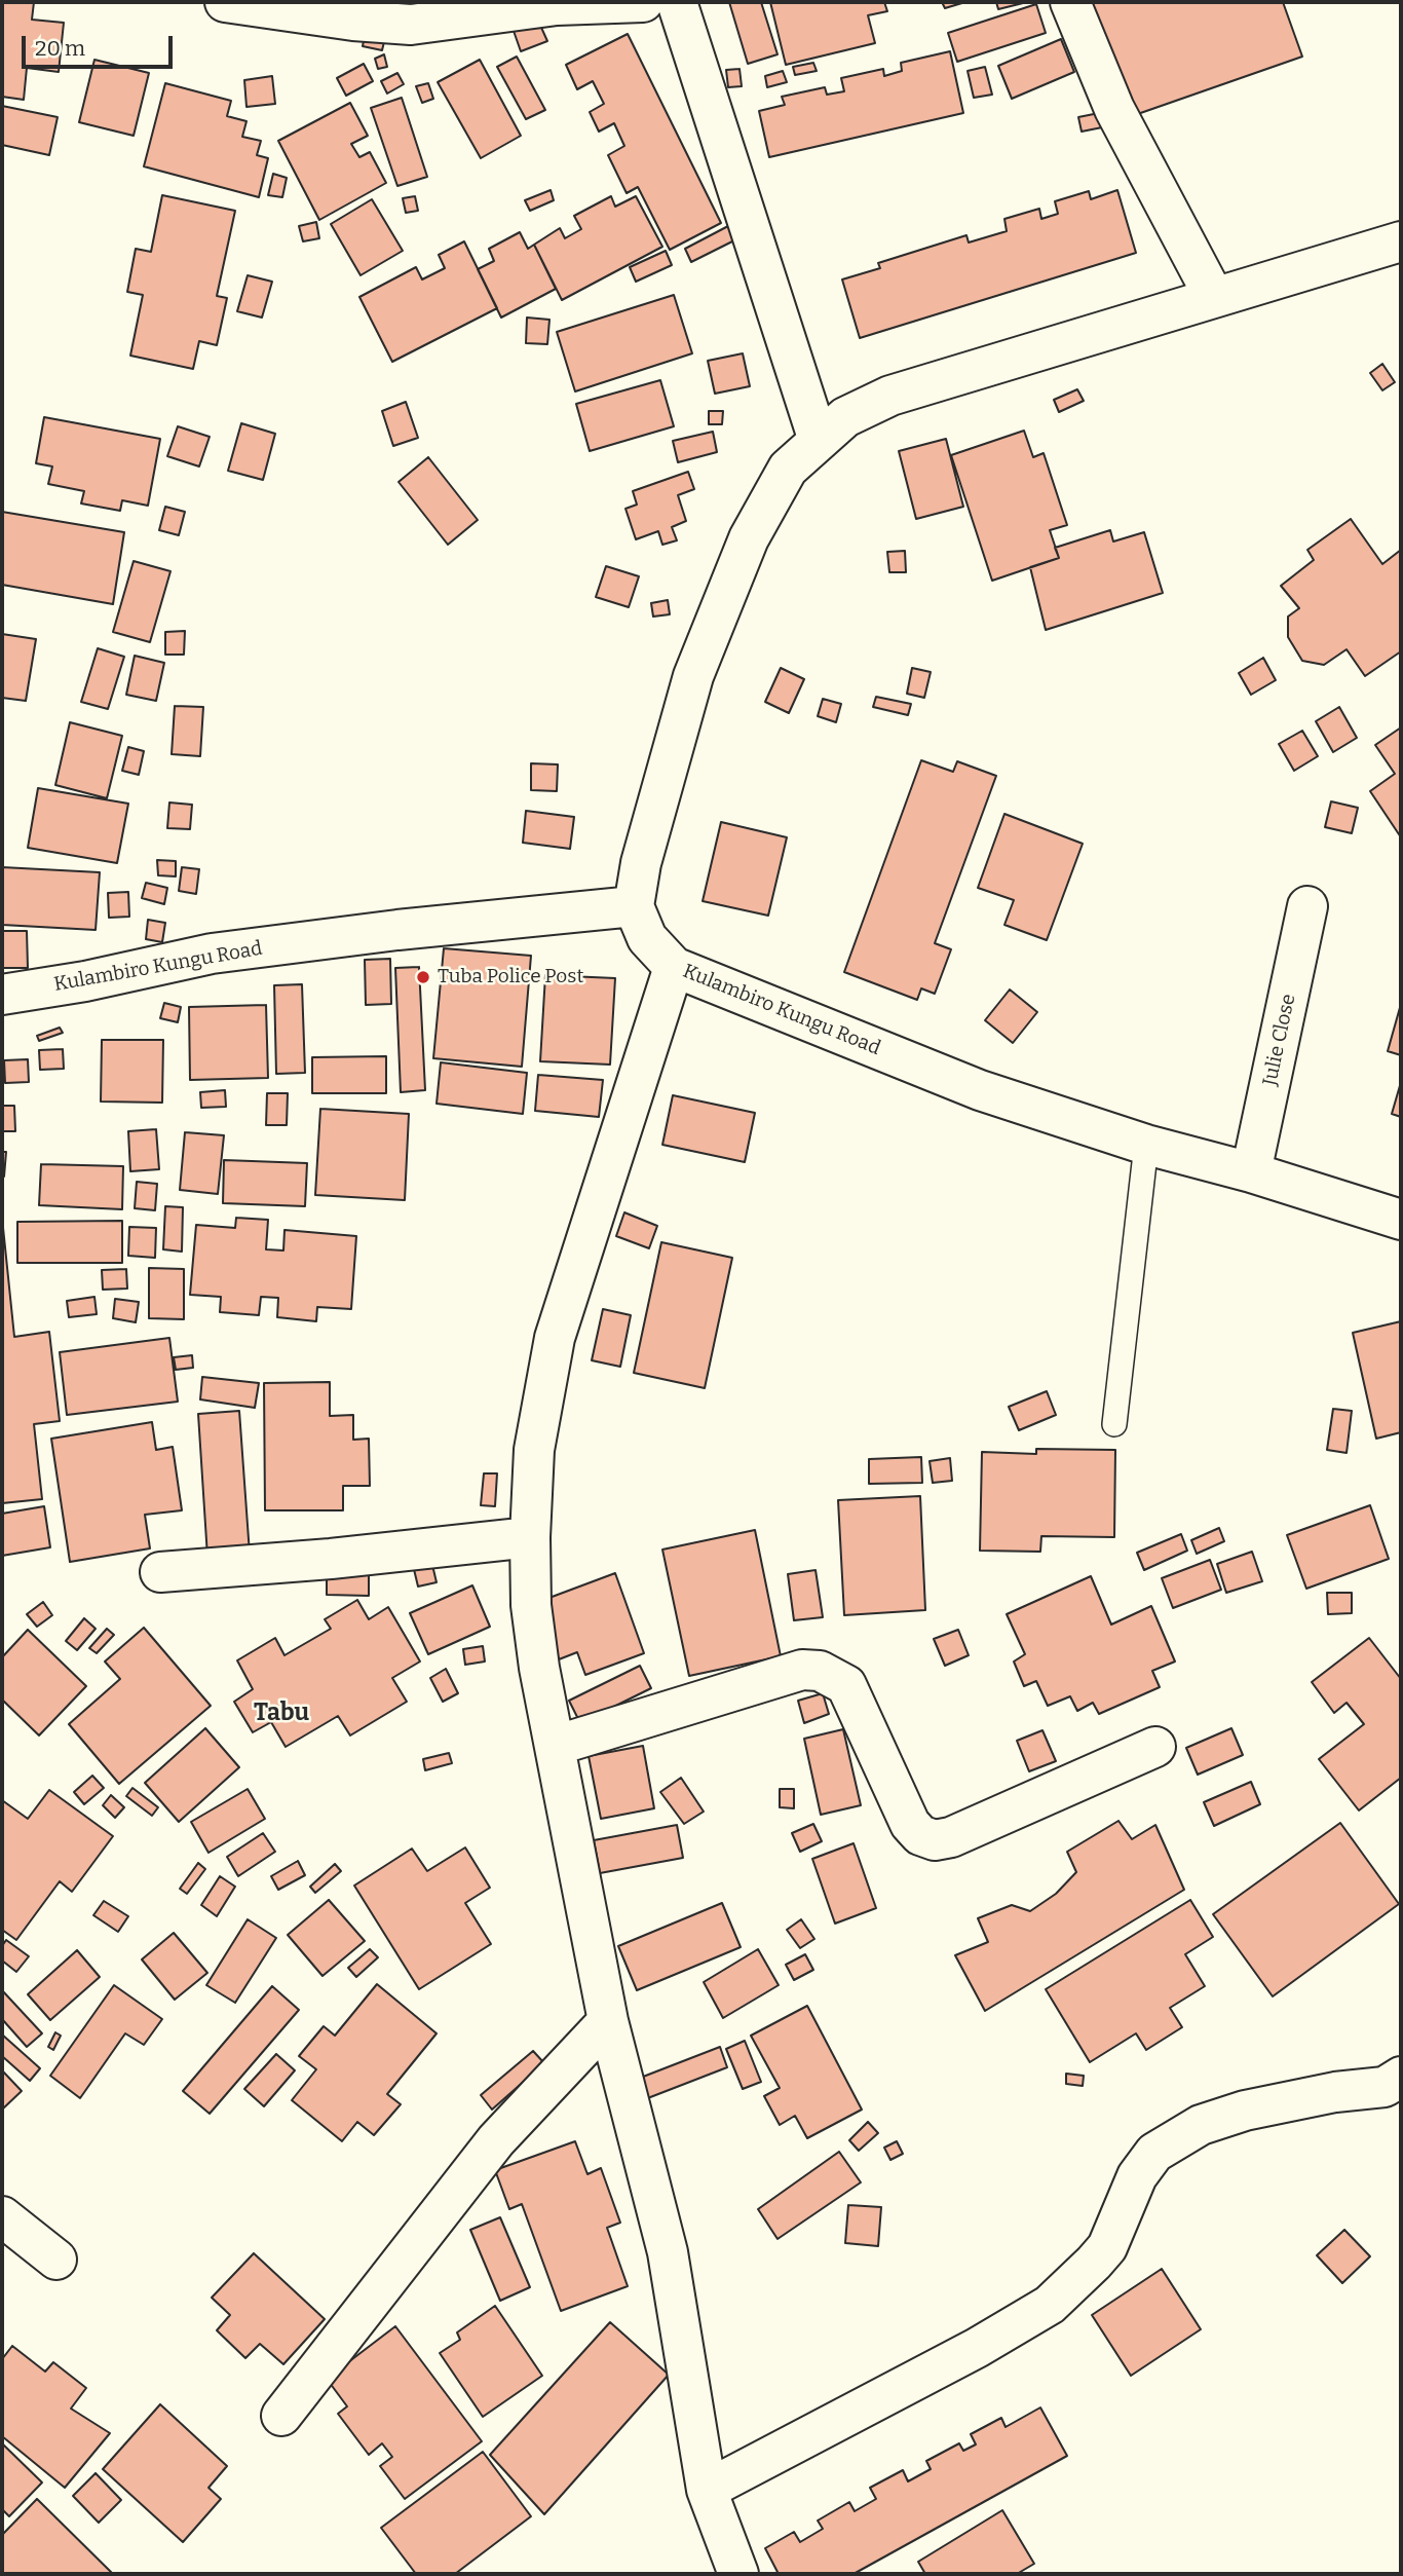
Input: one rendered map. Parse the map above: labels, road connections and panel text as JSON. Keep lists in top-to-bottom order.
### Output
{
  "streets": {
    "street": ["Kulambiro Kungu Road", "Julie Close"]
  },
  "crossings": [
    ["Kulambiro Kungu Road", "Julie Close"]
  ],
  "districts": ["Tabu"],
  "places": ["Tuba Police Post"],
  "scale_bar": "20 m"
}
